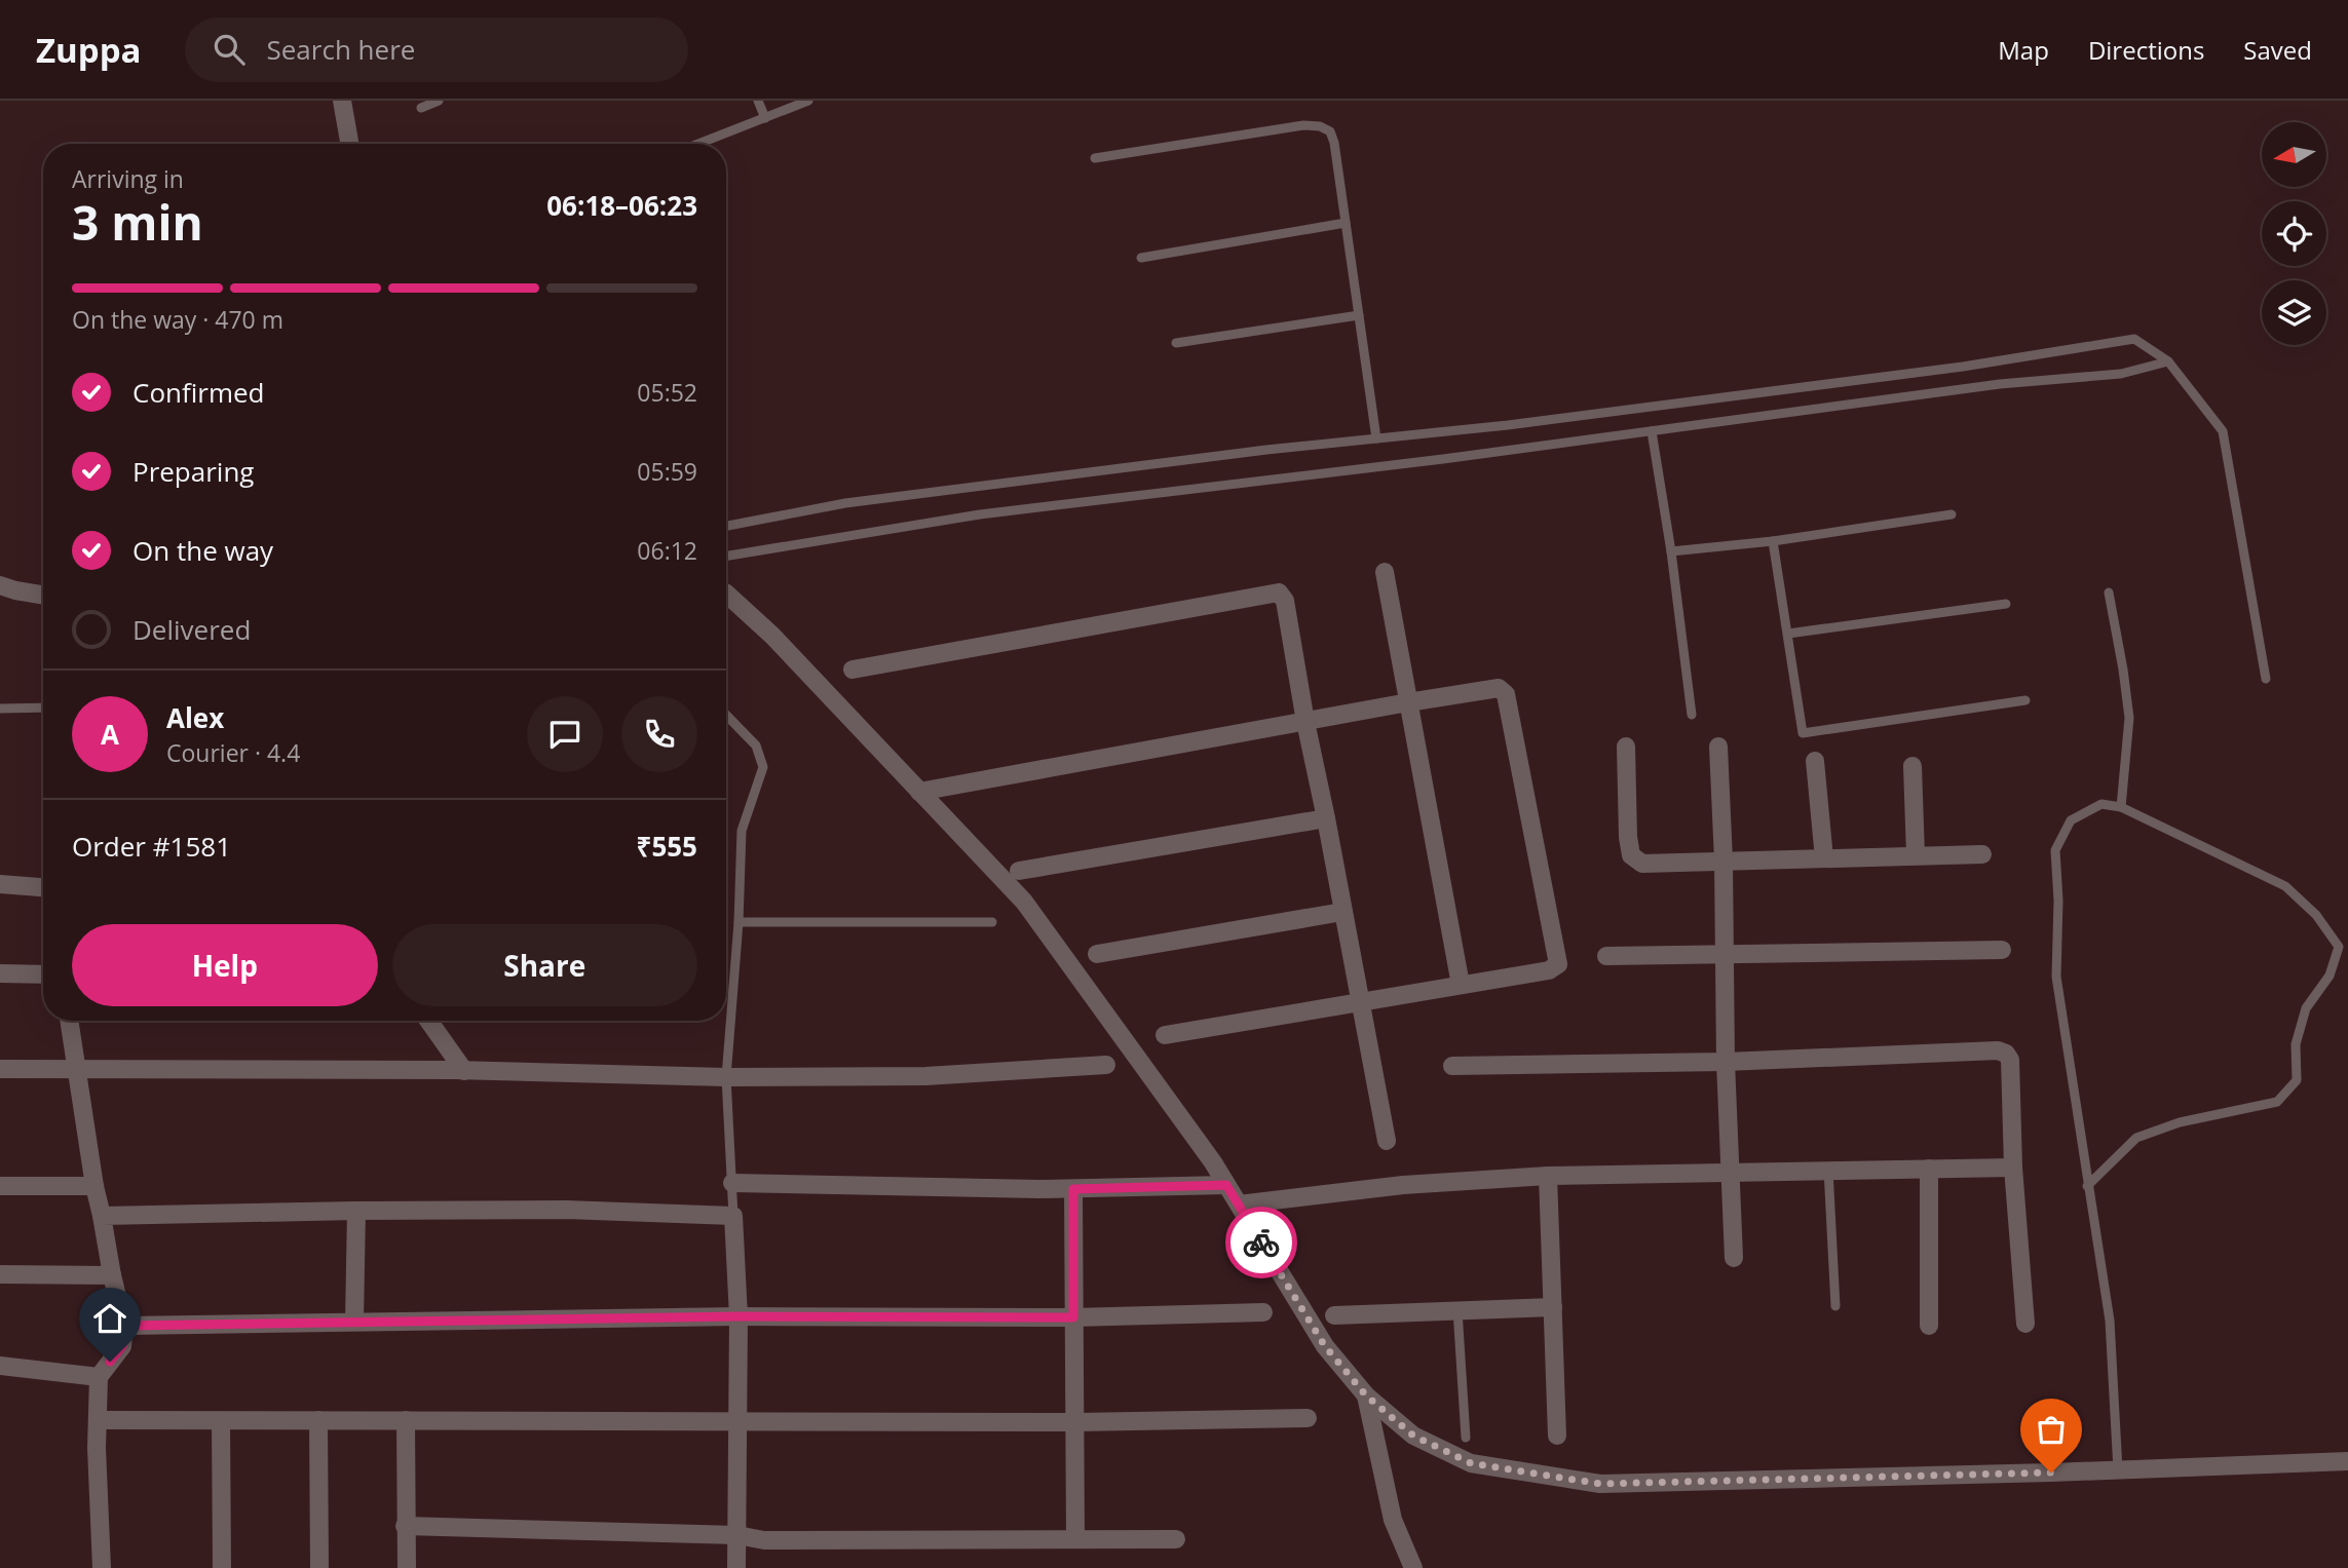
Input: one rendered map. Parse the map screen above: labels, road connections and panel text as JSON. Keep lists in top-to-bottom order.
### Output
{
  "north": "left",
  "page": {
    "header": "Zuppa",
    "search": "Search here",
    "nav": ["Map", "Directions", "Saved"],
    "heading": ["3 min", "Arriving in", "06:18–06:23"],
    "panel": [
      "Alex",
      "Courier · 4.4",
      "Order #1581",
      "₹555"
    ],
    "bar": "On the way · 470 m",
    "list": [
      ["Confirmed", "05:52"],
      ["Preparing", "05:59"],
      ["On the way", "06:12"],
      "Delivered"
    ],
    "round": "A",
    "buttons": ["Help", "Share"]
  }
}
